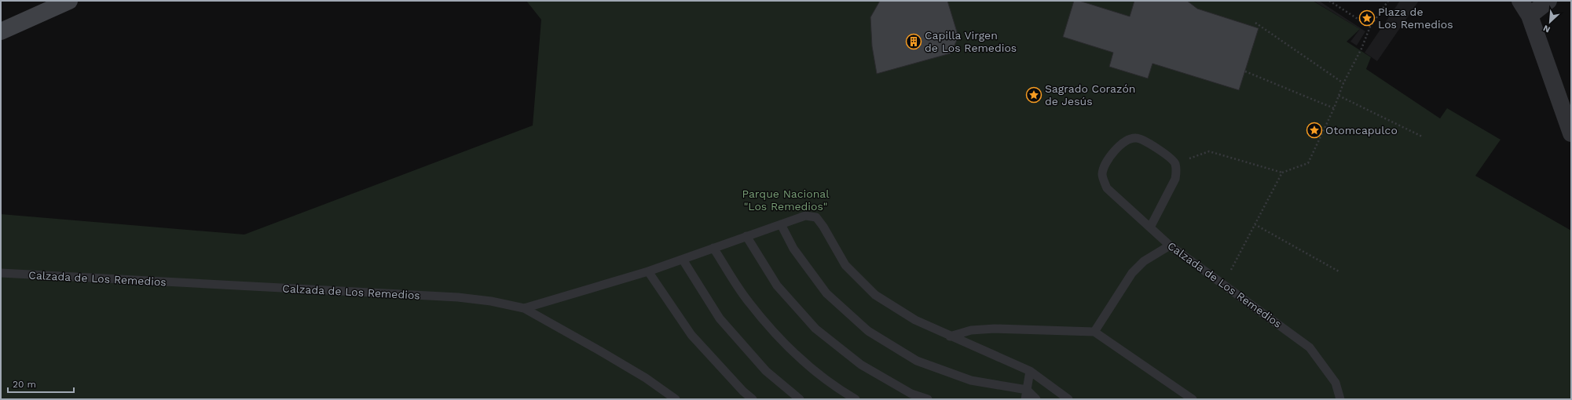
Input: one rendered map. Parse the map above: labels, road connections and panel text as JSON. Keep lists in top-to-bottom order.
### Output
{
  "streets": {
    "lane": ["Calzada de Los Remedios"]
  },
  "parks": ["Parque Nacional \"Los Remedios\""],
  "places": {
    "place": ["Plaza de Los Remedios", "Sagrado Corazón de Jesús", "Otomcapulco"],
    "building": ["Capilla Virgen de Los Remedios"]
  },
  "scale_bar": "20 m",
  "north": "bottom left"
}
